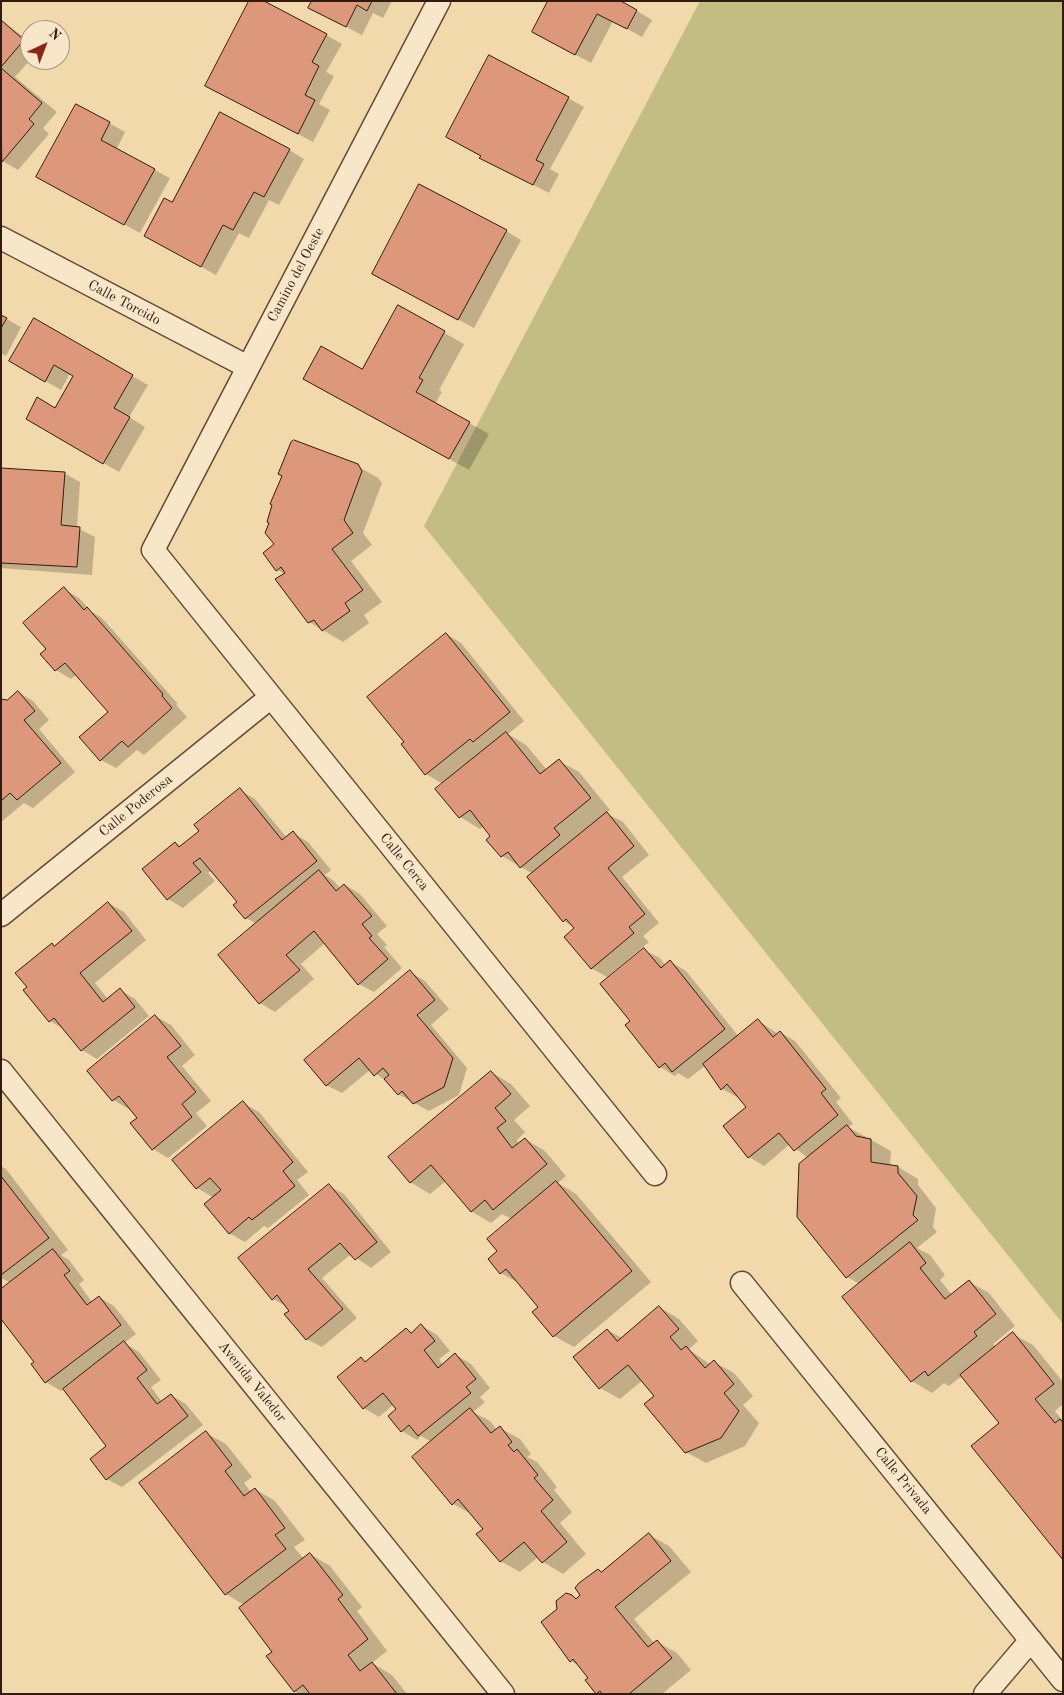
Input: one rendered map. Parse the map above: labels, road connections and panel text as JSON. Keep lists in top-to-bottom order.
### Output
{
  "streets": {
    "street": [
      "Camino del Oeste",
      "Calle Torcido",
      "Calle Poderosa",
      "Calle Cerca",
      "Avenida Valedor",
      "Calle Privada"
    ]
  },
  "crossings": [
    ["Camino del Oeste", "Calle Torcido"],
    ["Camino del Oeste", "Calle Cerca"],
    ["Calle Poderosa", "Calle Cerca"]
  ],
  "north": "top right"
}
